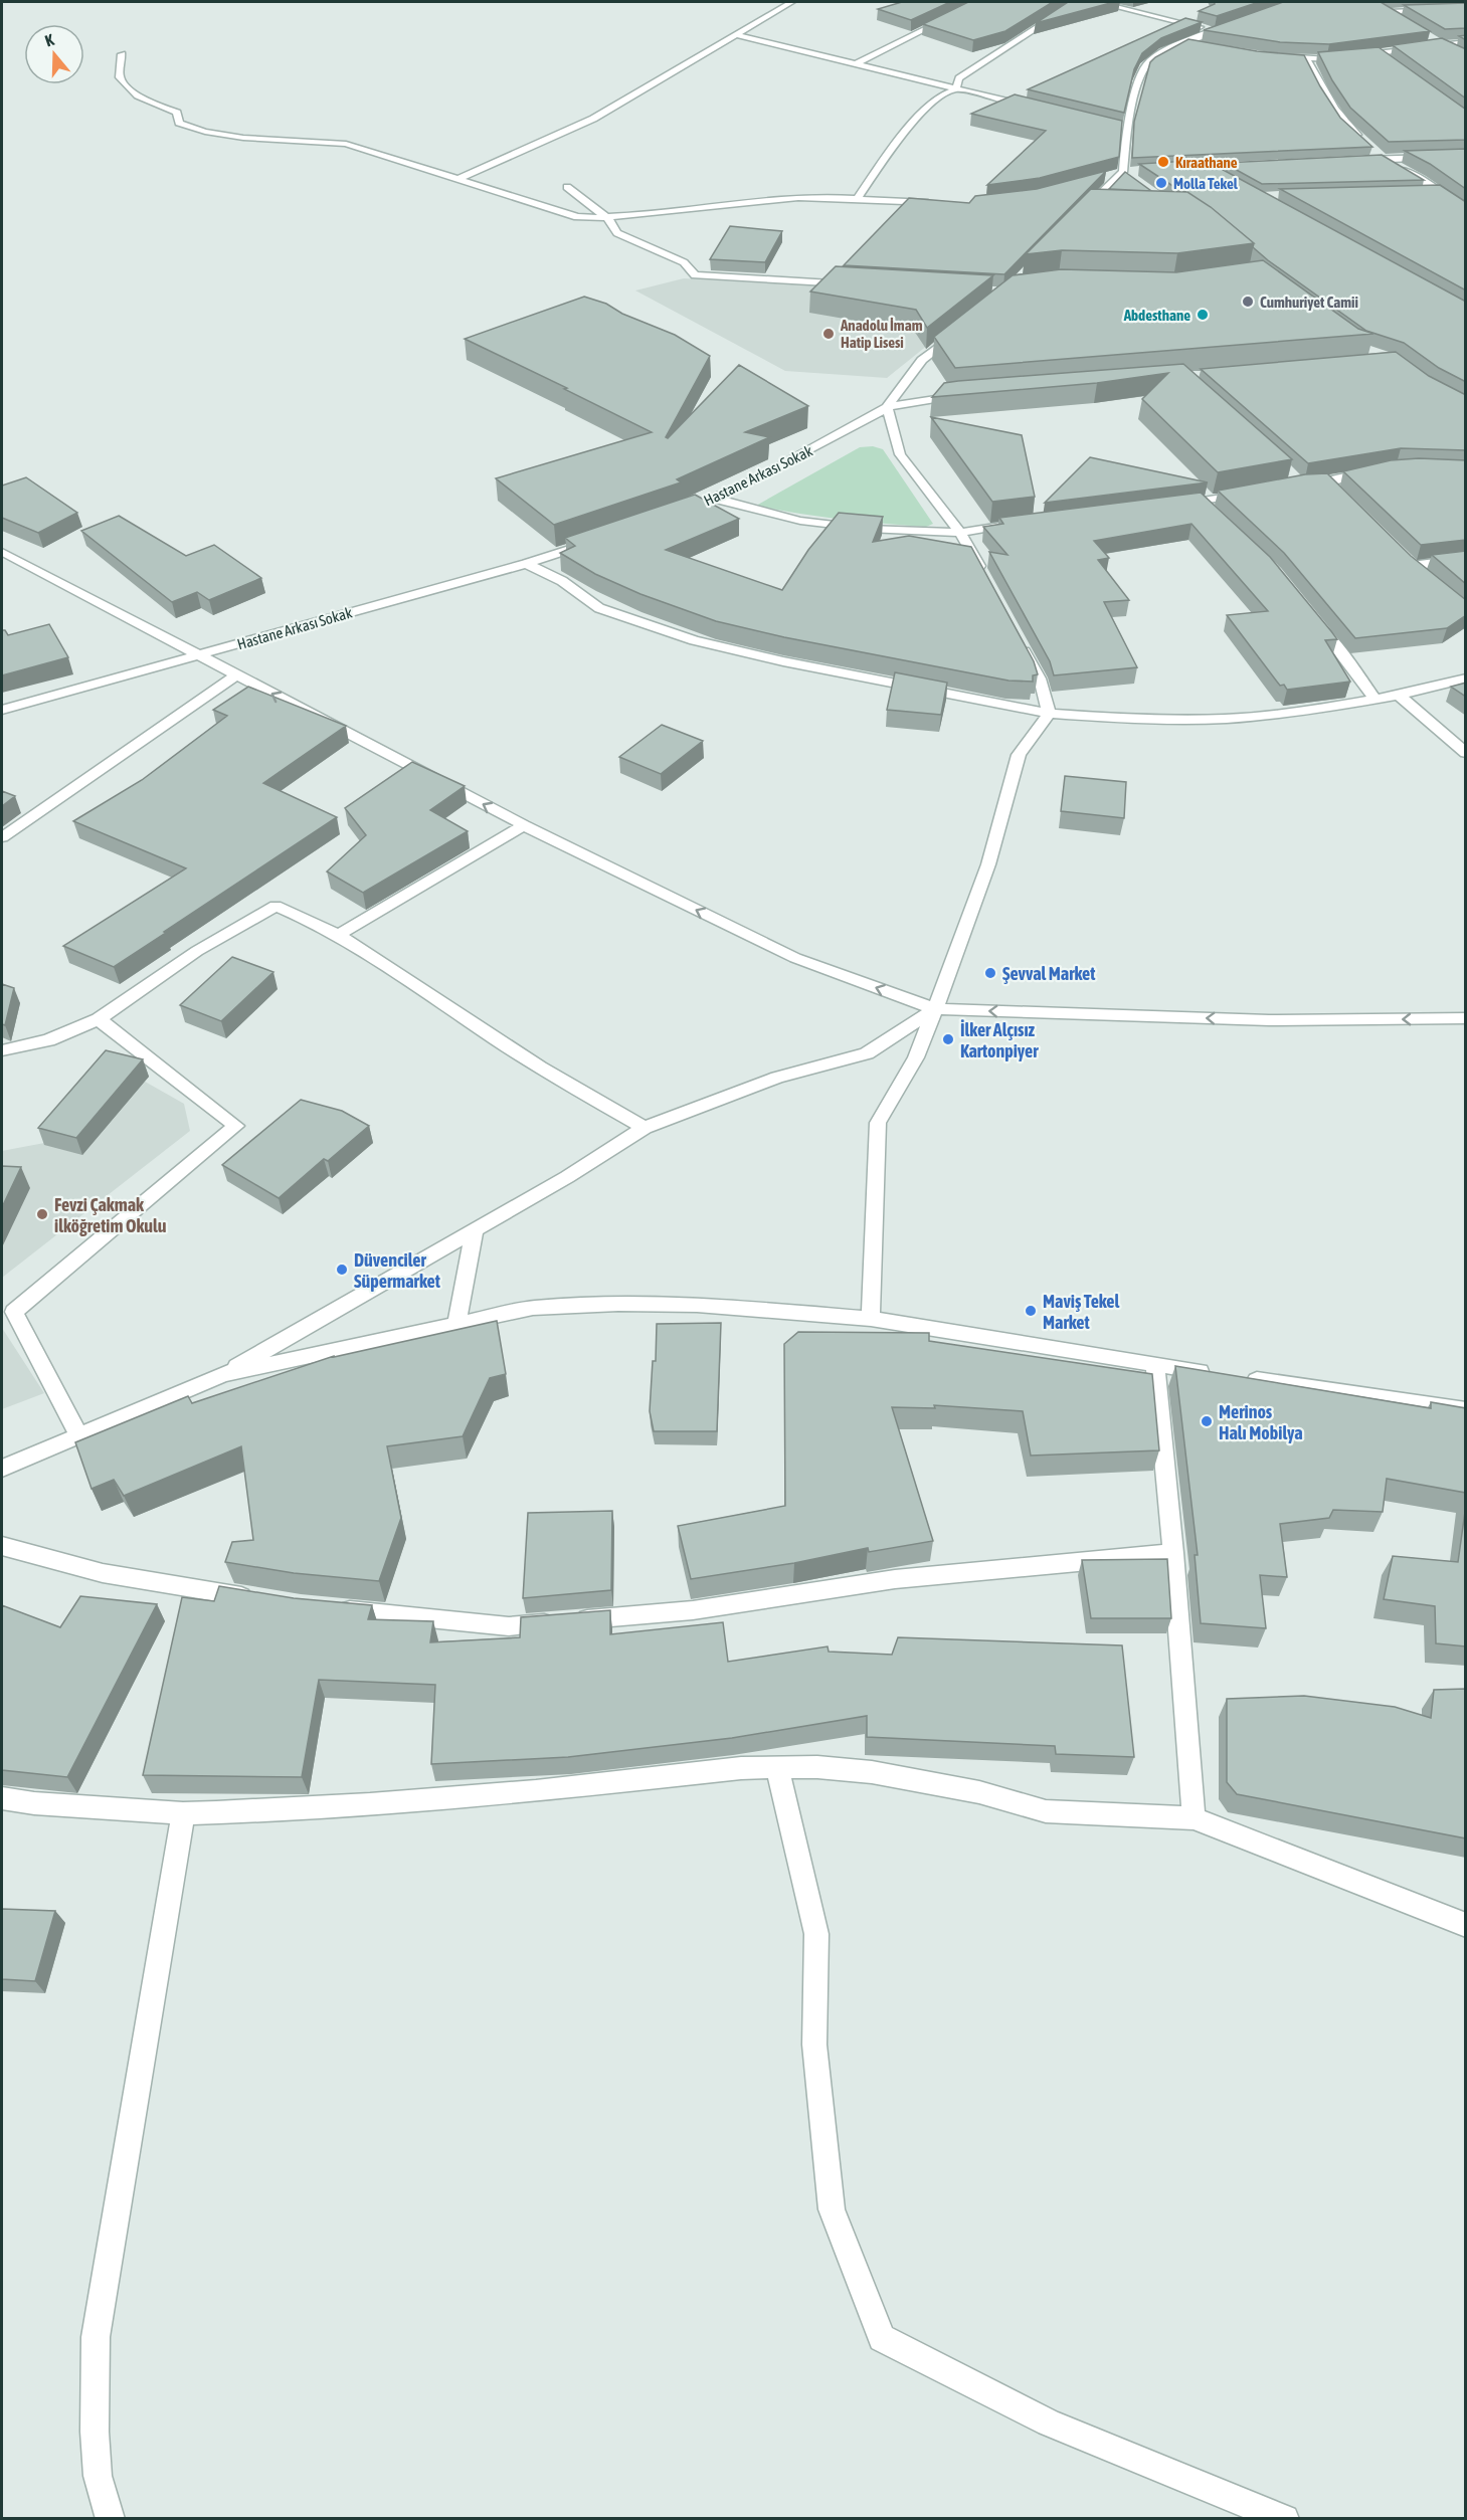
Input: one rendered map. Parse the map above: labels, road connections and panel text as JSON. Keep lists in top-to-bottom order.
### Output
{
  "streets": {
    "street": ["Hastane Arkası Sokak"]
  },
  "places": [
    "Kıraathane",
    "Molla Tekel",
    "Cumhuriyet Camii",
    "Abdesthane",
    "Anadolu İmam Hatip Lisesi",
    "Şevval Market",
    "İlker Alçısız Kartonpiyer",
    "Fevzi Çakmak ilköğretim Okulu",
    "Düvenciler Süpermarket",
    "Maviş Tekel Market",
    "Merinos Halı Mobilya"
  ],
  "north": "top"
}
